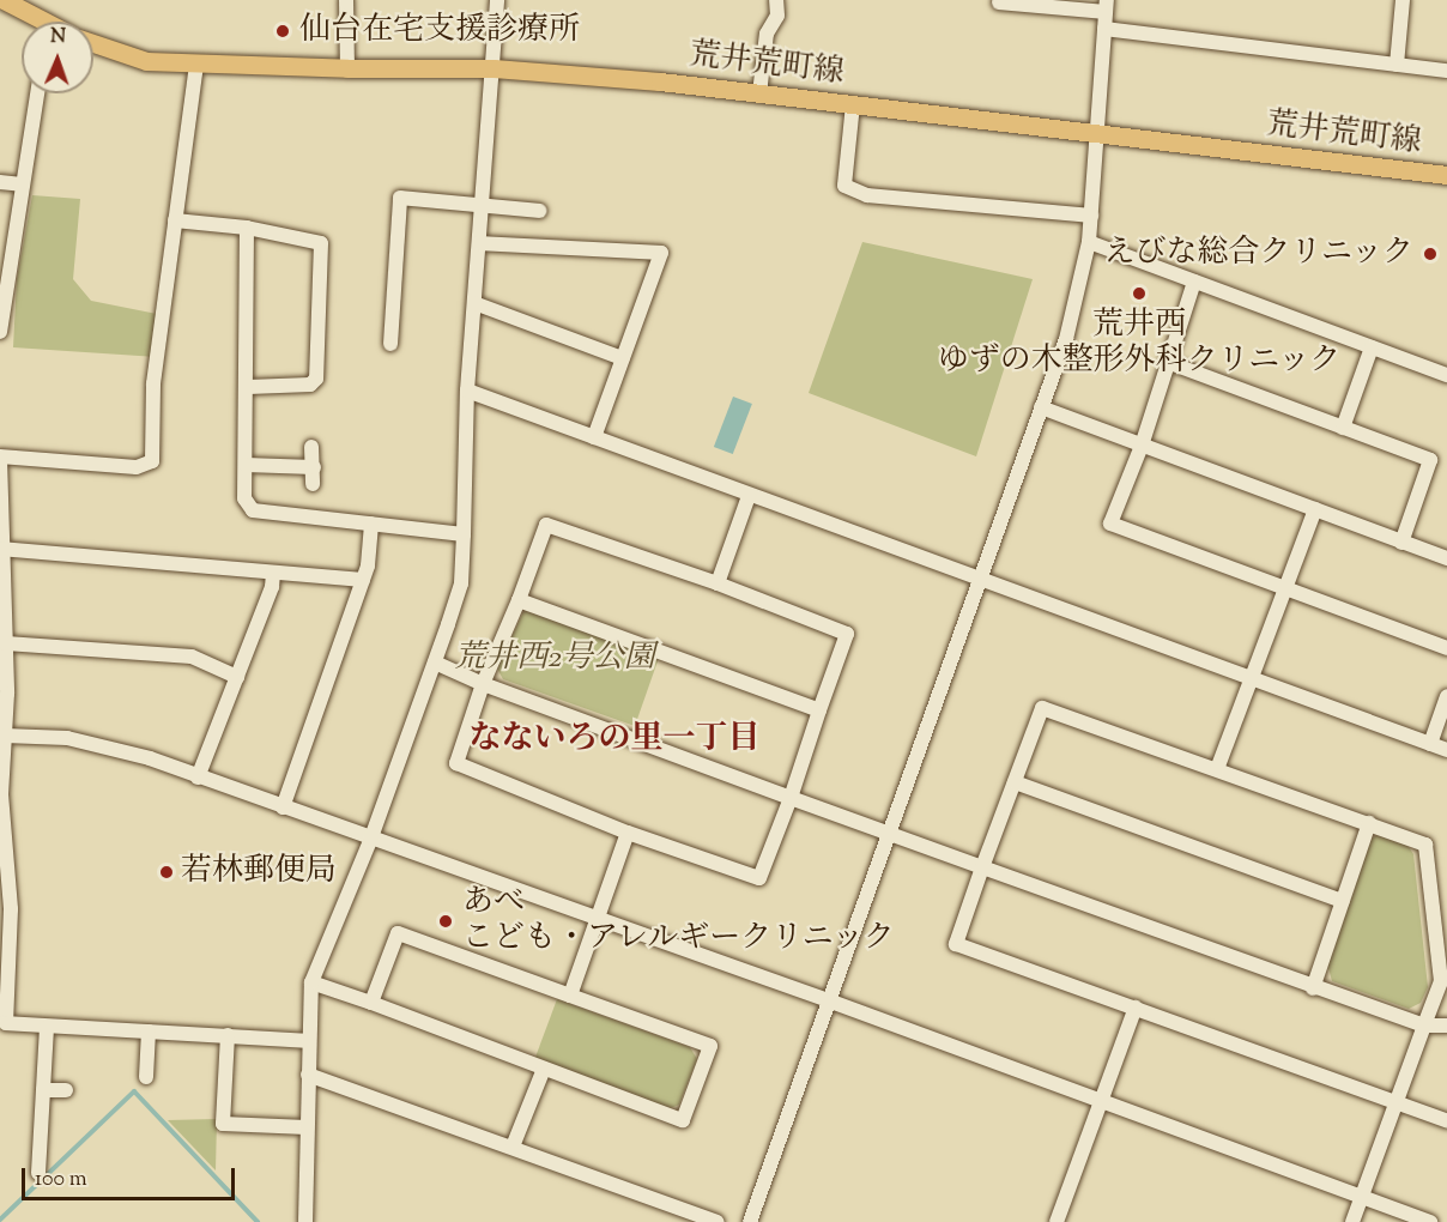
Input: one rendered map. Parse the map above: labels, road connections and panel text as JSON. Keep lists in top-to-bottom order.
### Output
{
  "streets": {
    "main road": ["荒井荒町線"]
  },
  "districts": ["なないろの里一丁目"],
  "parks": ["荒井西2号公園"],
  "places": [
    "仙台在宅支援診療所",
    "えびな総合クリニック",
    "荒井西 ゆずの木整形外科クリニック",
    "若林郵便局",
    "あべ こども・アレルギークリニック"
  ],
  "scale_bar": "100 m",
  "north": "top"
}
